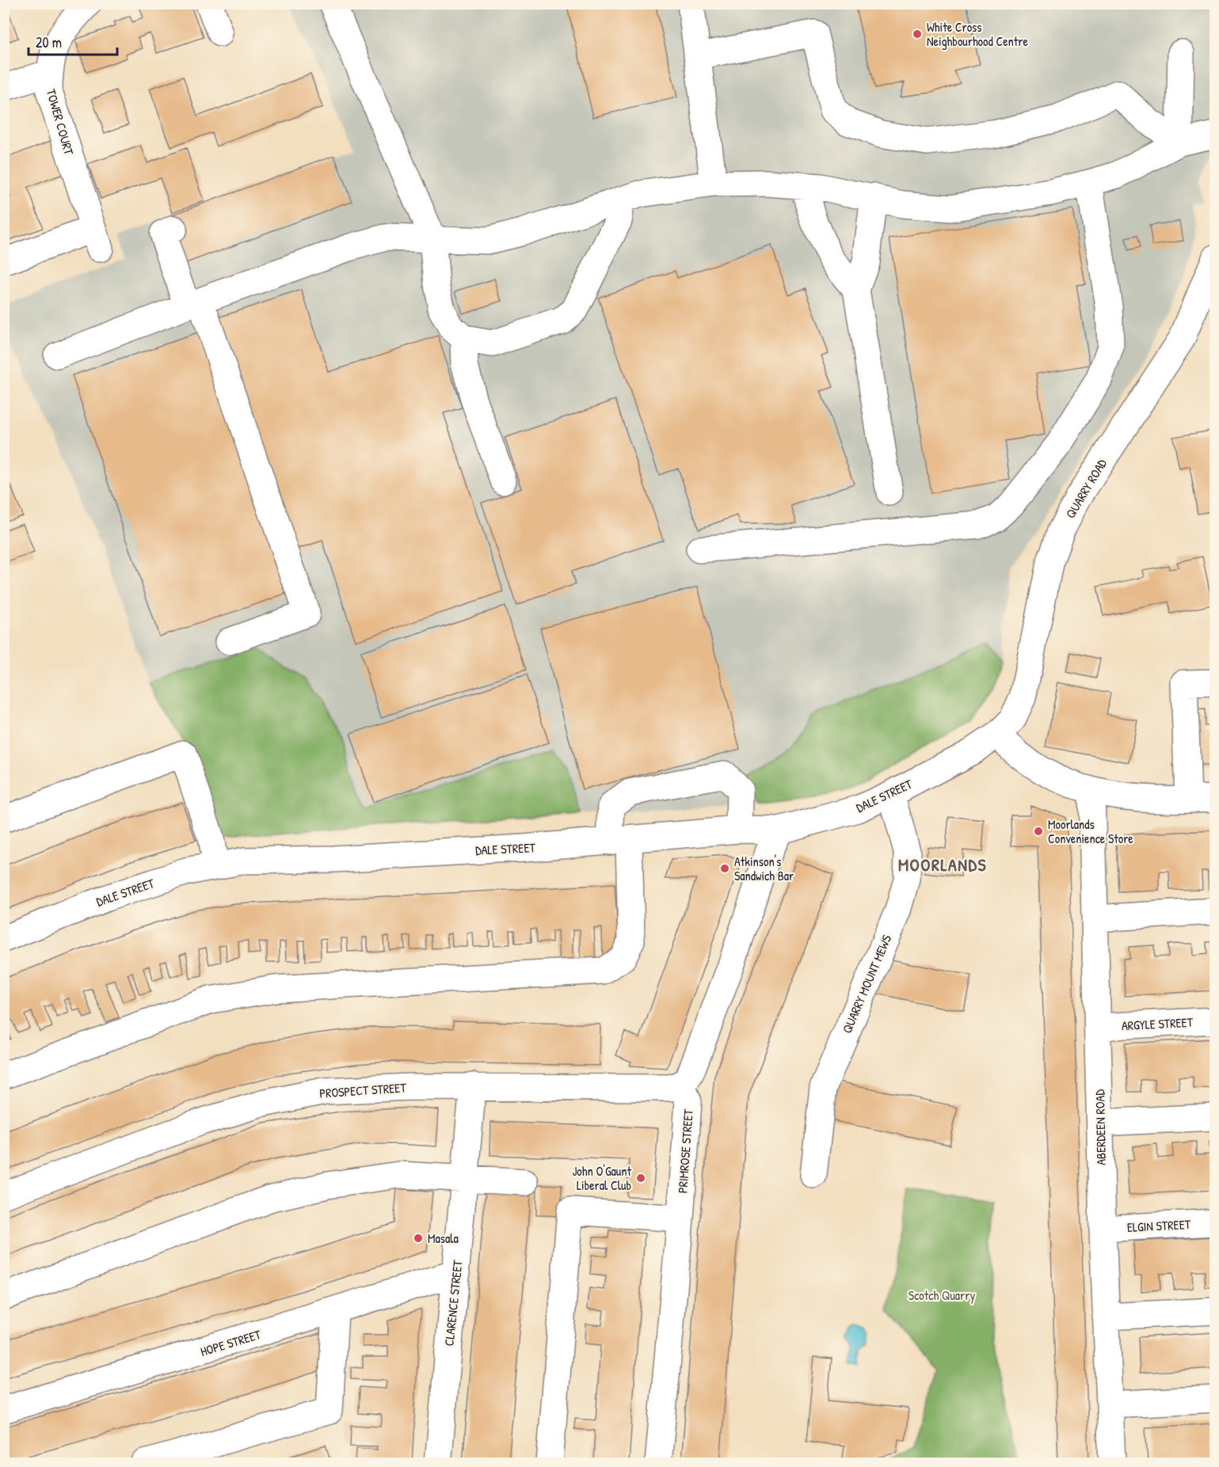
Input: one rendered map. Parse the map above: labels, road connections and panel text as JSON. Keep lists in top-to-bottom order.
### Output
{
  "streets": {
    "street": [
      "TOWER COURT",
      "QUARRY ROAD",
      "DALE STREET",
      "QUARRY MOUNT MEWS",
      "ARGYLE STREET",
      "PROSPECT STREET",
      "ABERDEEN ROAD",
      "PRIMROSE STREET",
      "ELGIN STREET",
      "CLARENCE STREET",
      "HOPE STREET"
    ]
  },
  "crossings": [
    ["QUARRY ROAD", "DALE STREET"],
    ["DALE STREET", "QUARRY MOUNT MEWS"],
    ["ARGYLE STREET", "ABERDEEN ROAD"],
    ["PROSPECT STREET", "PRIMROSE STREET"],
    ["PROSPECT STREET", "CLARENCE STREET"],
    ["ABERDEEN ROAD", "ELGIN STREET"],
    ["CLARENCE STREET", "HOPE STREET"]
  ],
  "districts": ["MOORLANDS"],
  "parks": ["Scotch Quarry"],
  "places": [
    "White Cross Neighbourhood Centre",
    "Moorlands Convenience Store",
    "Atkinson's Sandwich Bar",
    "John O'Gaunt Liberal Club",
    "Masala"
  ],
  "scale_bar": "20 m"
}
